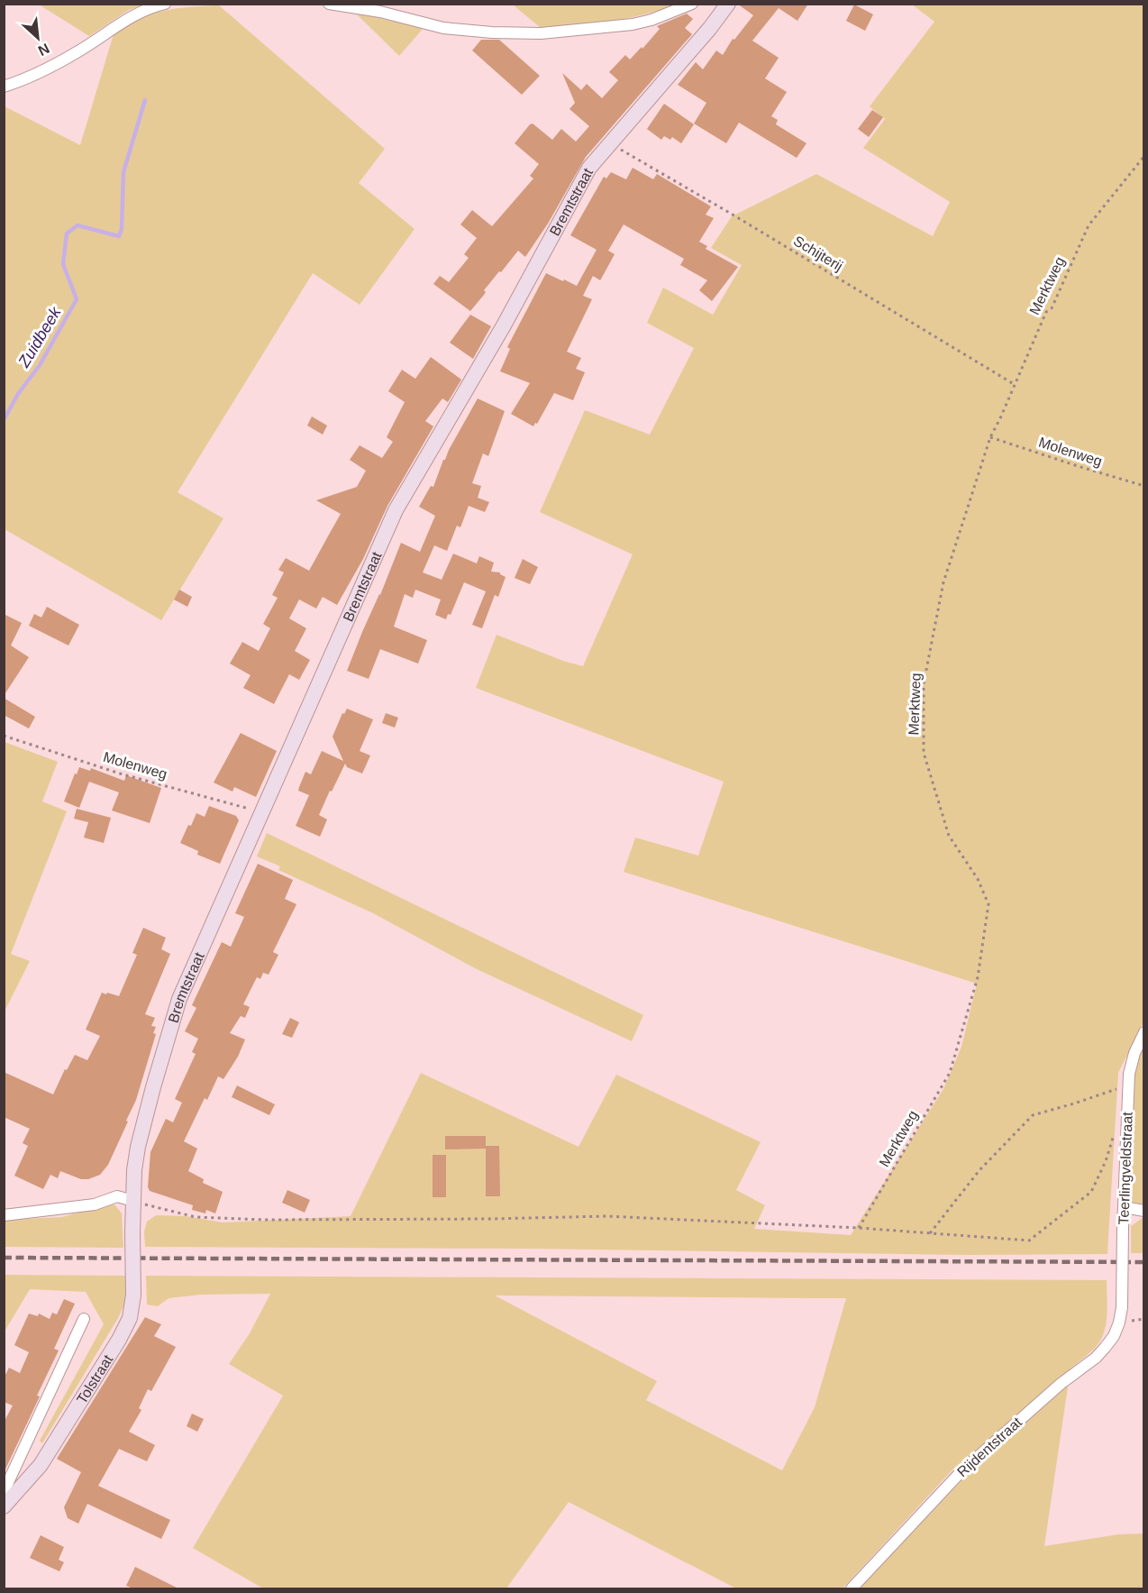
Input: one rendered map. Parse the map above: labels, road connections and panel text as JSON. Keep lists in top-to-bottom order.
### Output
{
  "streets": {
    "street": [
      "Bremtstraat",
      "Teerlingveldstraat",
      "Tolstraat",
      "Rijdentstraat"
    ],
    "path": ["Schijterij", "Merktweg", "Molenweg"]
  },
  "crossings": [
    ["Bremtstraat", "Schijterij"],
    ["Bremtstraat", "Molenweg"],
    ["Bremtstraat", "Tolstraat"],
    ["Schijterij", "Merktweg"],
    ["Merktweg", "Molenweg"],
    ["Teerlingveldstraat", "Rijdentstraat"]
  ],
  "water": ["Zuidbeek"],
  "north": "bottom right"
}
